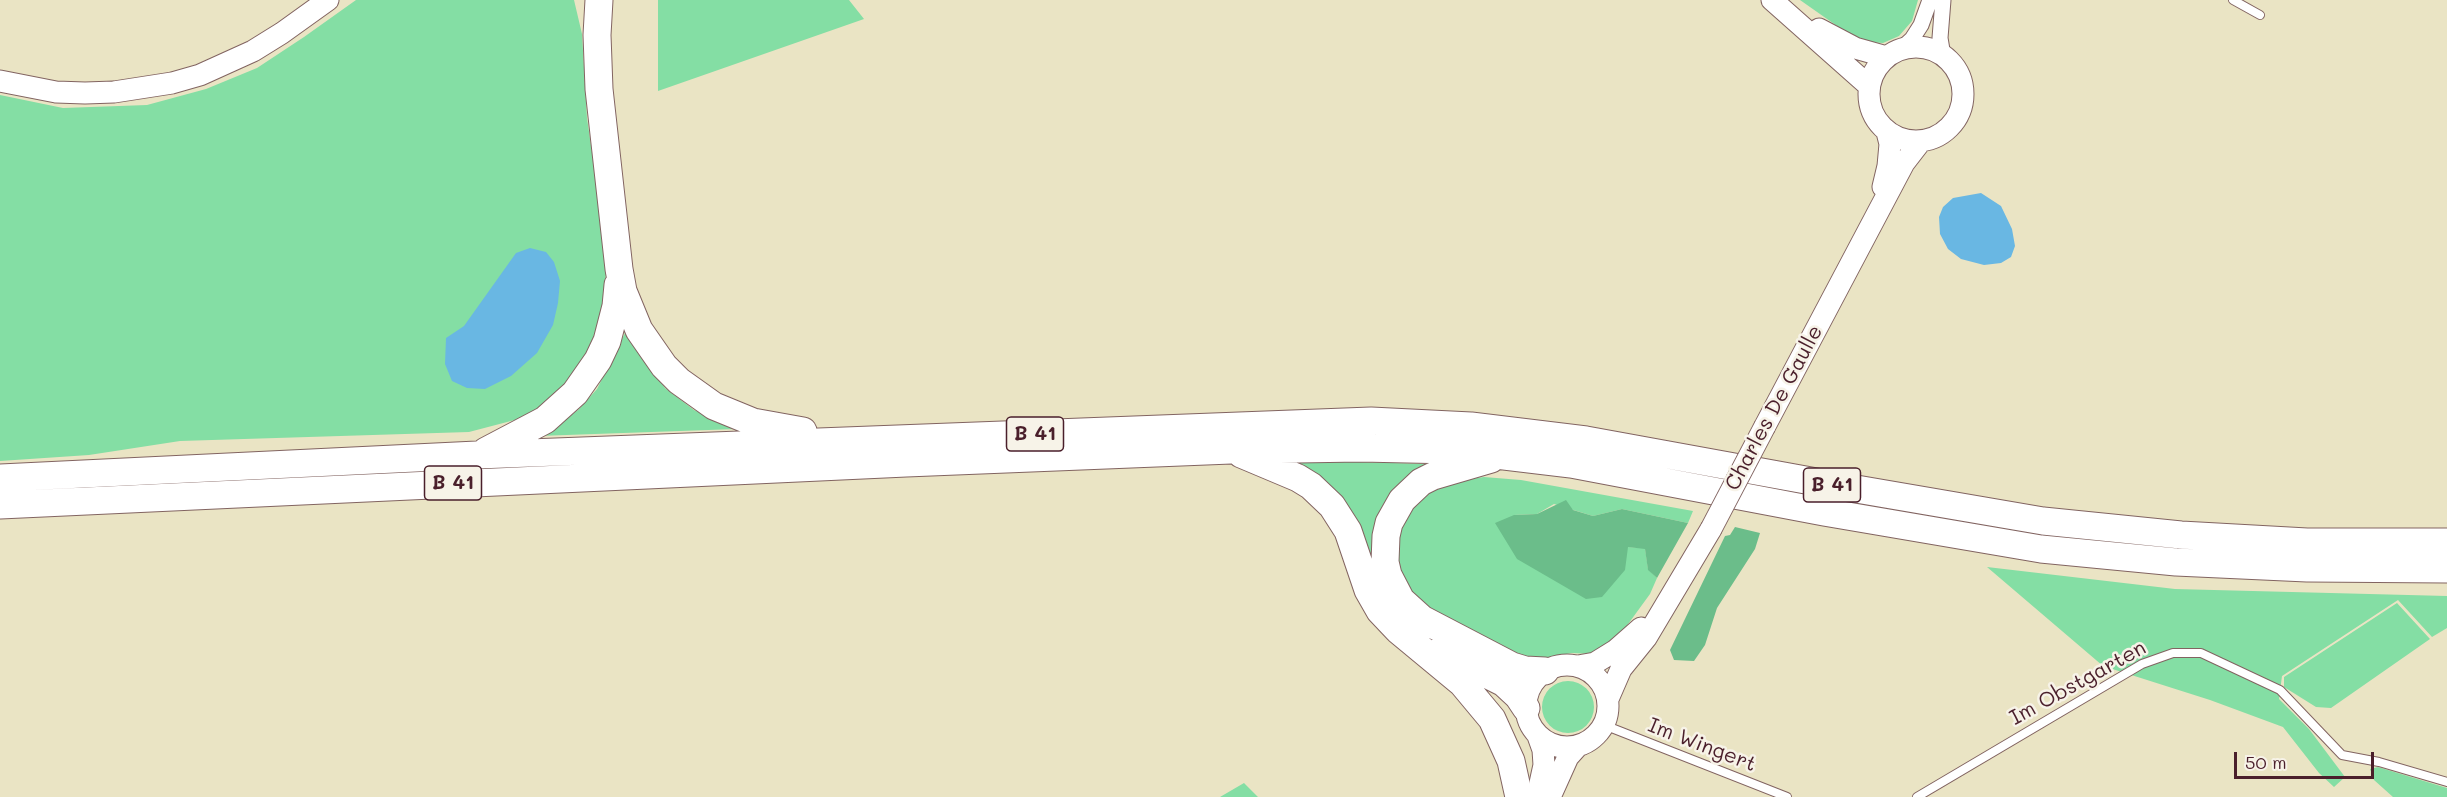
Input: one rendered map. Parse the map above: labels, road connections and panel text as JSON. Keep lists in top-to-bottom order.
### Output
{
  "streets": {
    "highway": ["B 41"],
    "street": ["Charles De Gaulle"],
    "lane": ["Im Obstgarten", "Im Wingert"]
  },
  "crossings": [
    ["Charles De Gaulle", "B 41"],
    ["Charles De Gaulle", "Im Wingert"],
    ["B 41", "Im Wingert"]
  ],
  "scale_bar": "50 m"
}
